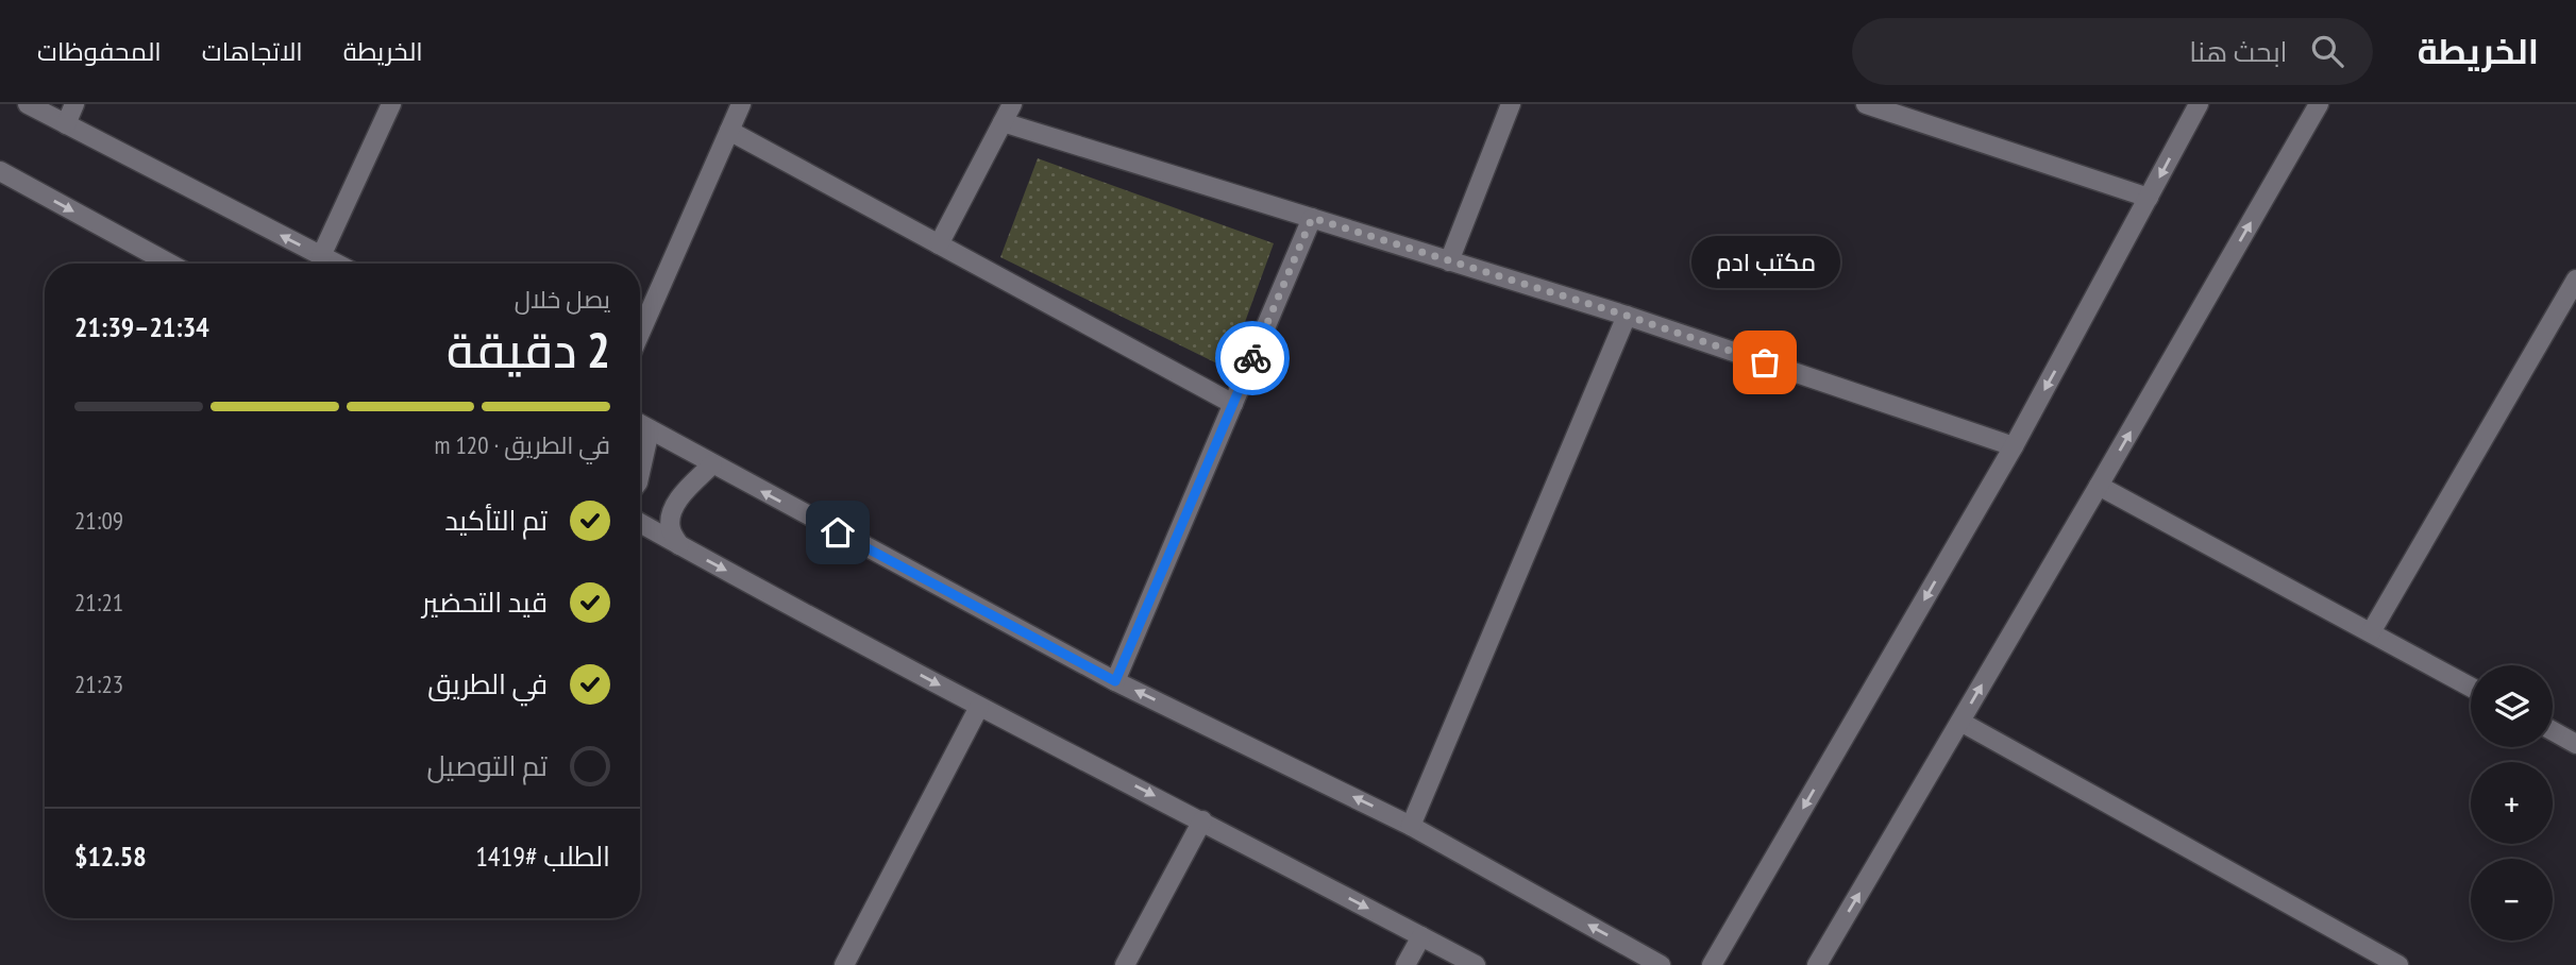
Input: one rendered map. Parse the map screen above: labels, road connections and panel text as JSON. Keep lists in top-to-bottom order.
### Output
{
  "places": ["مكتب ادم"],
  "page": {
    "header": "الخريطة",
    "search": "ابحث هنا",
    "nav": ["الخريطة", "الاتجاهات", "المحفوظات"],
    "bubble": "مكتب ادم",
    "heading": ["2 دقيقة", "يصل خلال", "21:34–21:39"],
    "panel": ["الطلب #1419", "$12.58"],
    "bar": "في الطريق · 120 m",
    "list": [
      ["تم التأكيد", "21:09"],
      ["قيد التحضير", "21:21"],
      ["في الطريق", "21:23"],
      "تم التوصيل"
    ],
    "map_buttons": ["+", "−"]
  }
}
